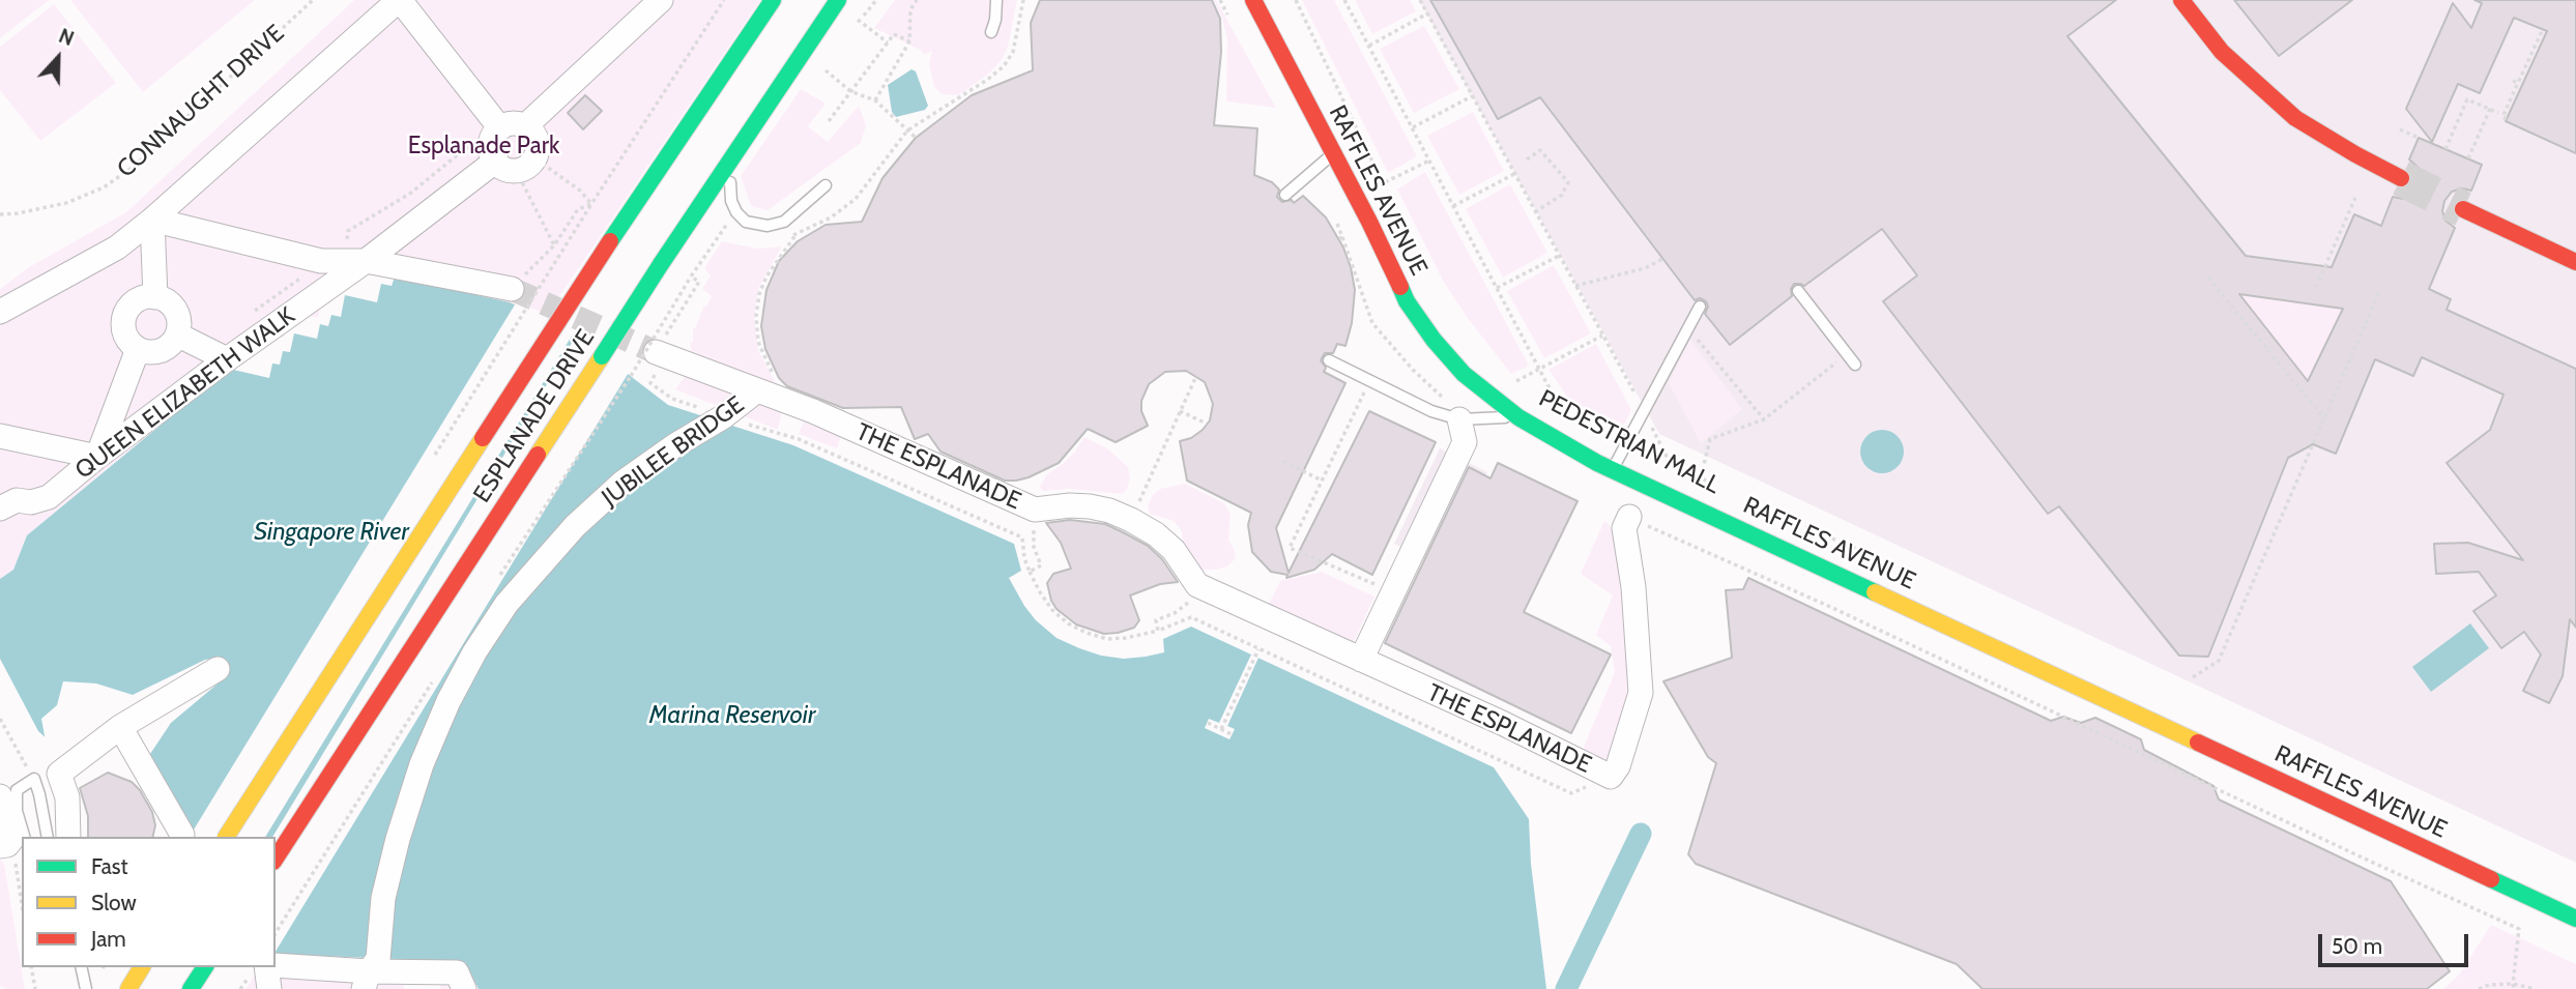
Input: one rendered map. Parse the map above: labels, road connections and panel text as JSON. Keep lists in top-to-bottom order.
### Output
{
  "streets": {
    "main road": ["RAFFLES AVENUE", "ESPLANADE DRIVE"],
    "street": ["QUEEN ELIZABETH WALK", "JUBILEE BRIDGE", "THE ESPLANADE"],
    "path": ["CONNAUGHT DRIVE", "PEDESTRIAN MALL"]
  },
  "crossings": [
    ["JUBILEE BRIDGE", "THE ESPLANADE"]
  ],
  "water": ["Singapore River", "Marina Reservoir"],
  "parks": ["Esplanade Park"],
  "legend": ["Fast", "Slow", "Jam"],
  "scale_bar": "50 m",
  "north": "top"
}
